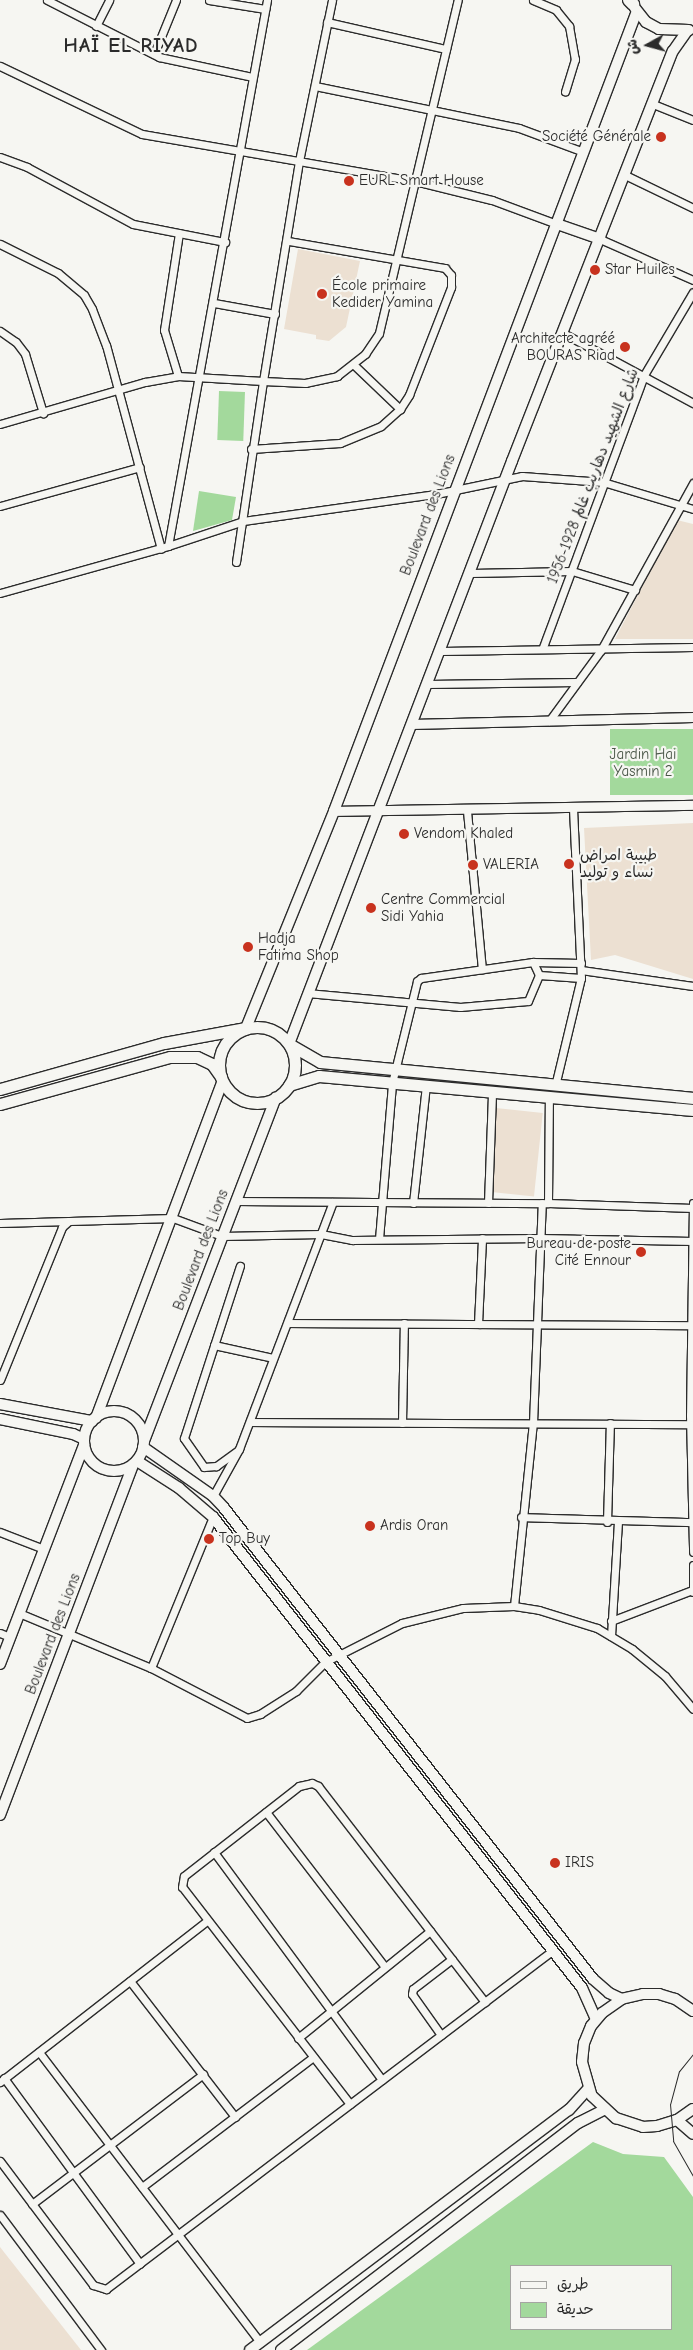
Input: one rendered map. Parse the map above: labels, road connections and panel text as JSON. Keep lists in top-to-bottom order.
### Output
{
  "streets": {
    "main road": ["Boulevard des Lions"],
    "street": ["شارع الشهيد دهاريب غالم 1928-1956"]
  },
  "districts": ["HAÏ EL RIYAD"],
  "parks": ["Jardin Hai Yasmin 2"],
  "places": [
    "Société Générale",
    "EURL Smart House",
    "Star Huiles",
    "École primaire Kedider Yamina",
    "Architecte agréé BOURAS Riad",
    "Vendom Khaled",
    "طبيبة امراض نساء و توليد",
    "VALERIA",
    "Centre Commercial Sidi Yahia",
    "Hadja Fatima Shop",
    "Bureau de poste Cité Ennour",
    "Ardis Oran",
    "Top Buy",
    "IRIS"
  ],
  "legend": ["طريق", "حديقة"],
  "north": "left"
}
